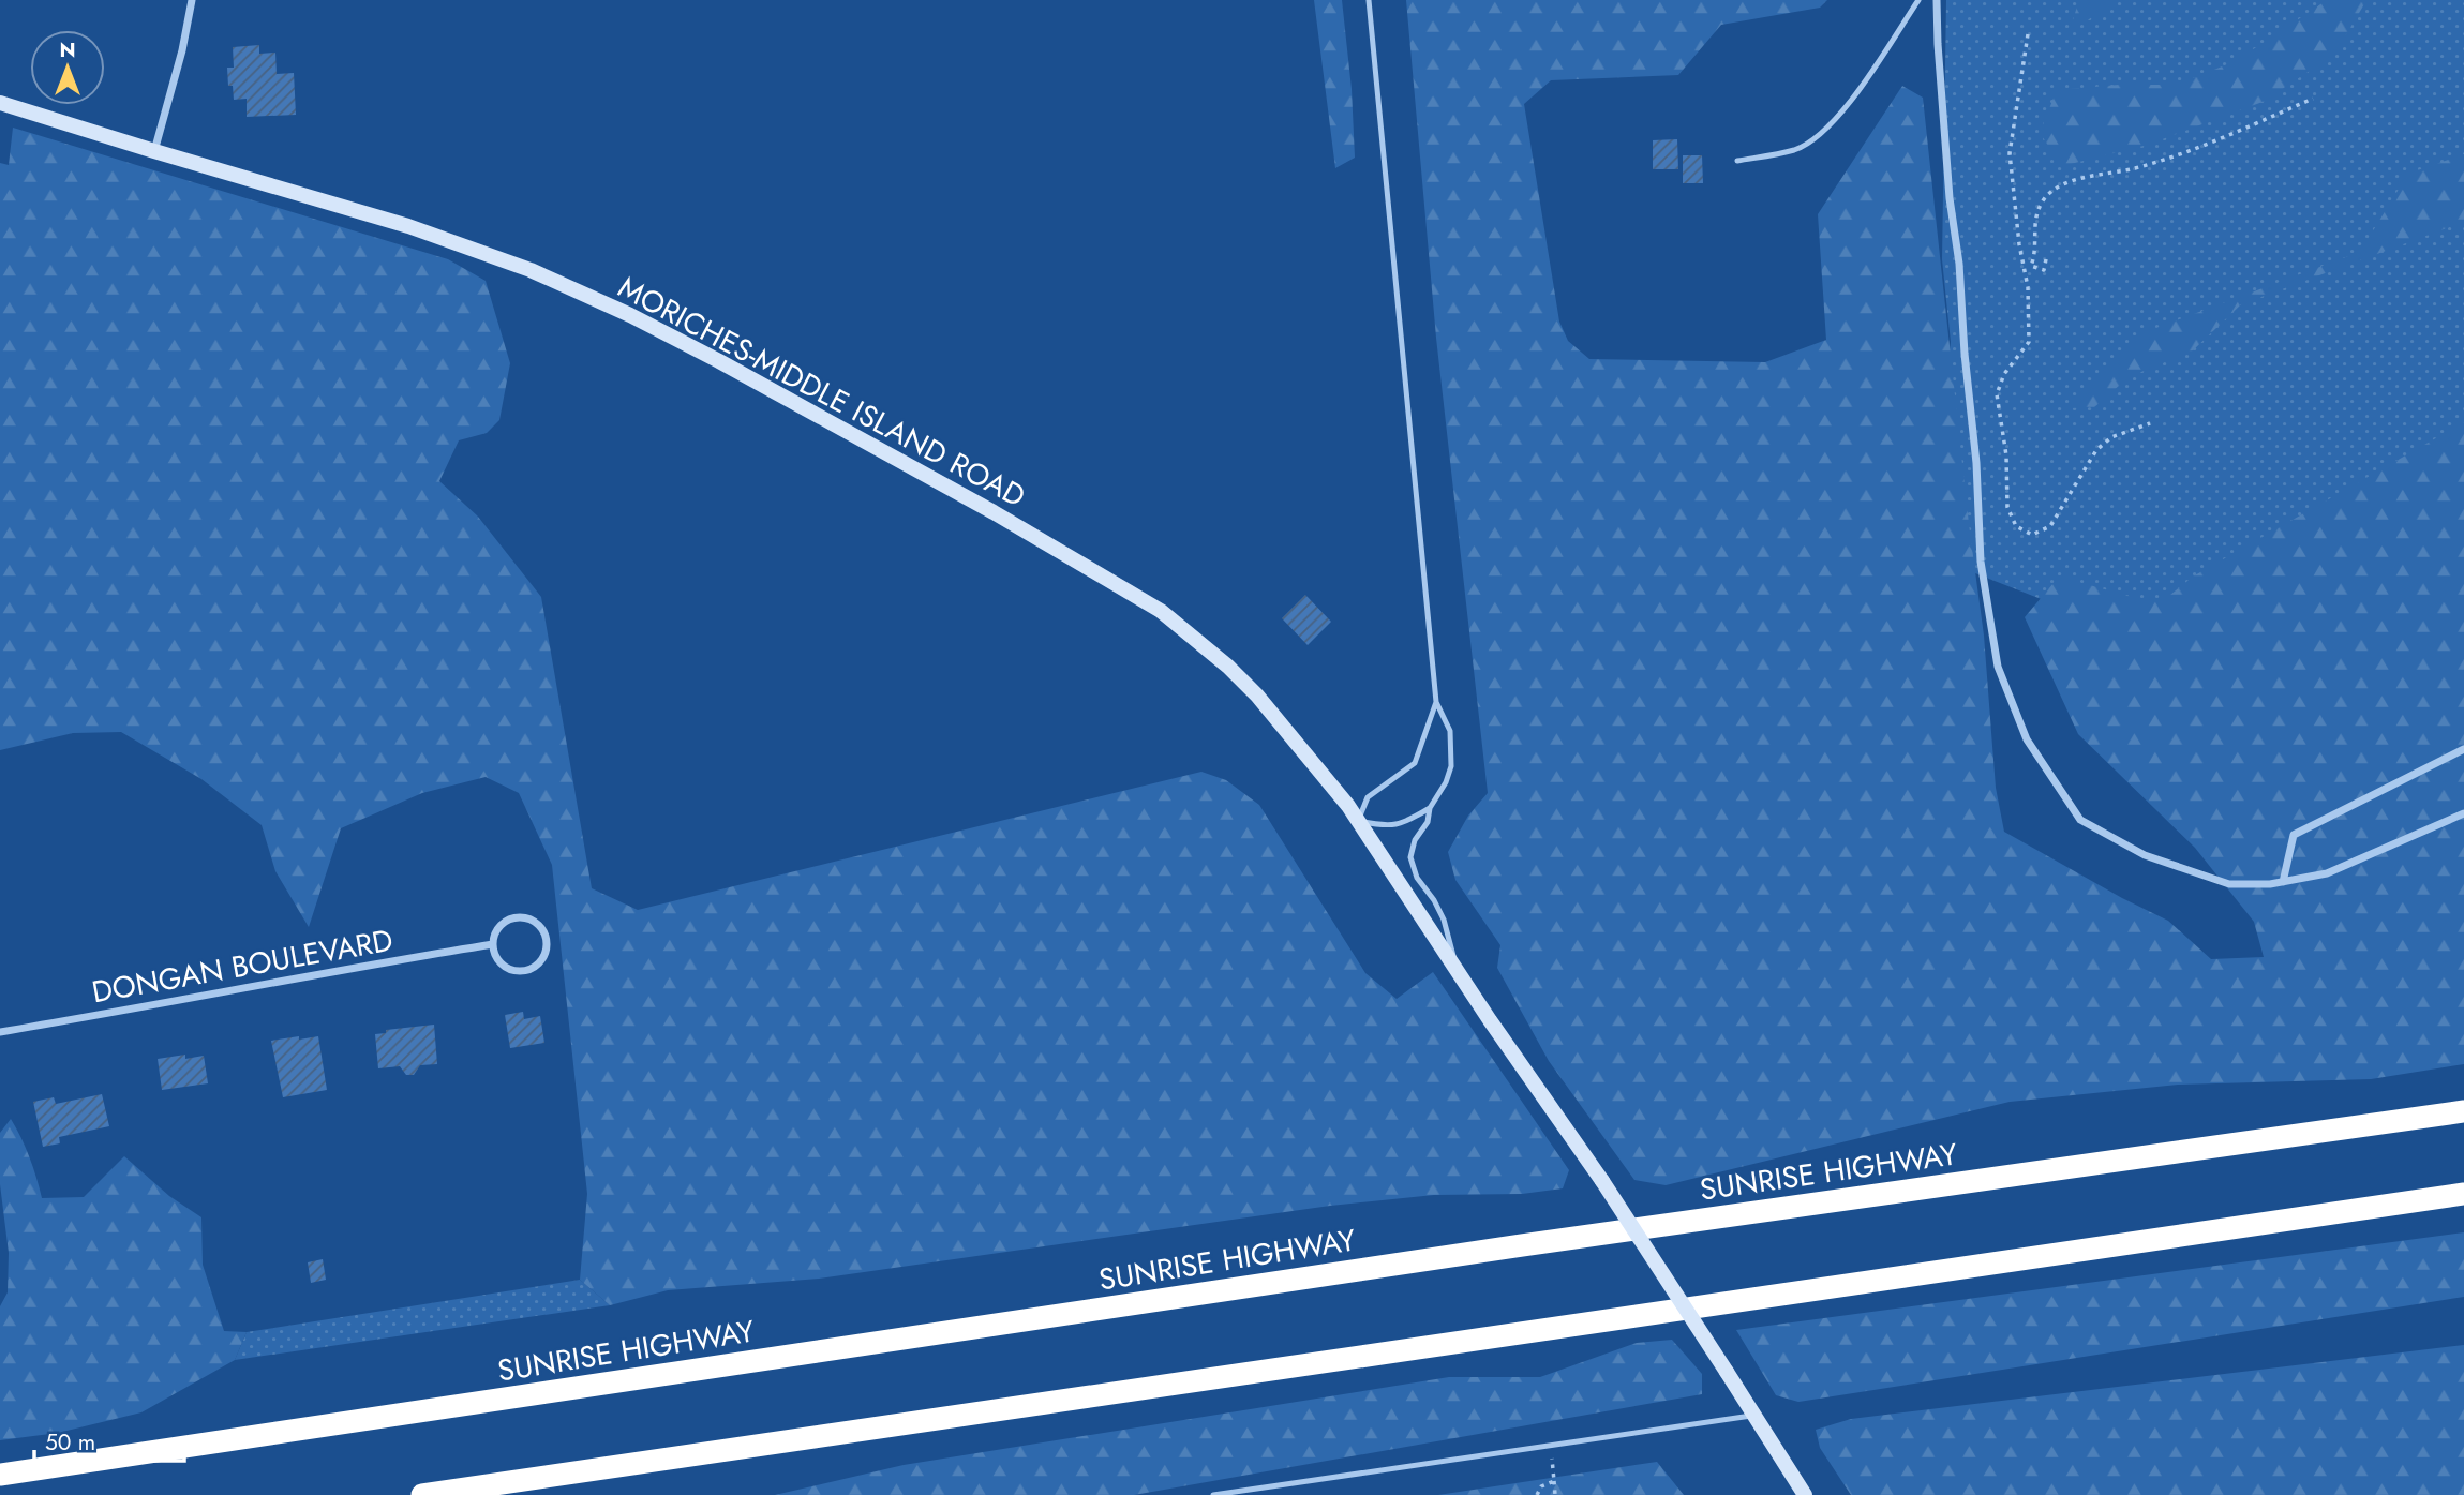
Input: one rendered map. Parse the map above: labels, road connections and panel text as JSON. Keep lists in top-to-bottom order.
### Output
{
  "streets": {
    "highway": ["SUNRISE HIGHWAY"],
    "main road": ["MORICHES-MIDDLE ISLAND ROAD"],
    "street": ["DONGAN BOULEVARD"]
  },
  "scale_bar": "50 m",
  "north": "top"
}
